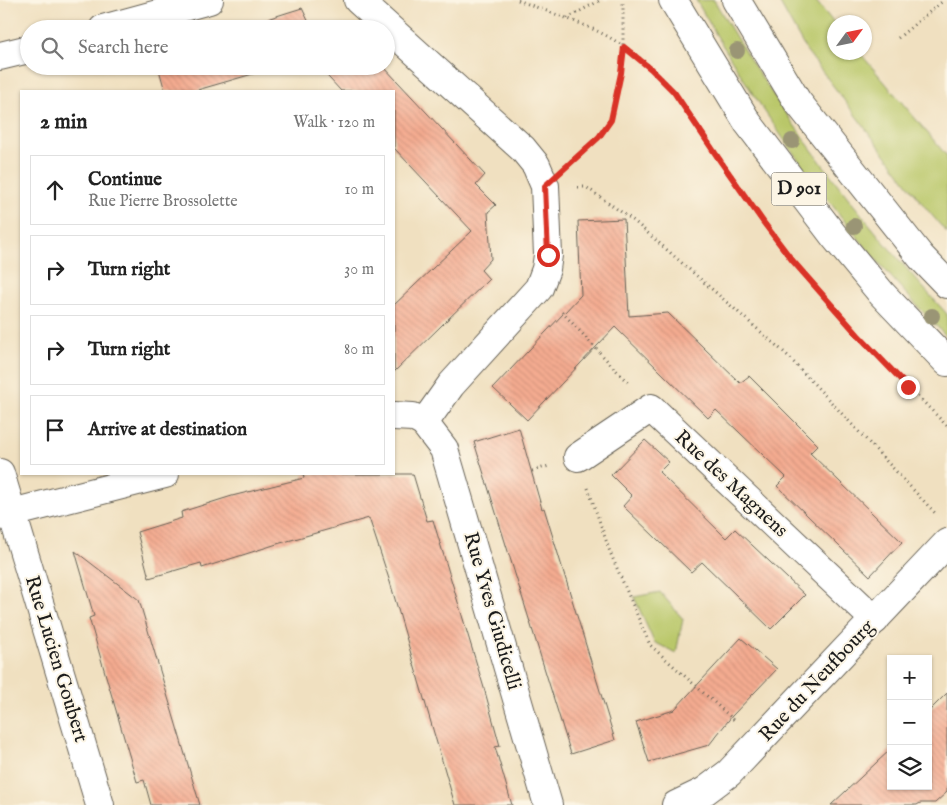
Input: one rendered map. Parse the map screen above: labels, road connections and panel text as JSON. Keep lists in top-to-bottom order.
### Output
{
  "streets": {
    "street": [
      "D 901",
      "Rue des Magnens",
      "Rue Yves Giudicelli",
      "Rue Lucien Goubert",
      "Rue du Neufbourg"
    ]
  },
  "crossings": [
    ["Rue des Magnens", "Rue du Neufbourg"]
  ],
  "north": "top right",
  "page": {
    "search": "Search here",
    "heading": ["2 min", "Walk · 120 m"],
    "list": [
      ["Continue", "Rue Pierre Brossolette", "10 m"],
      ["Turn right", "30 m"],
      ["Turn right", "80 m"],
      "Arrive at destination"
    ],
    "map_buttons": ["+", "−"]
  }
}
